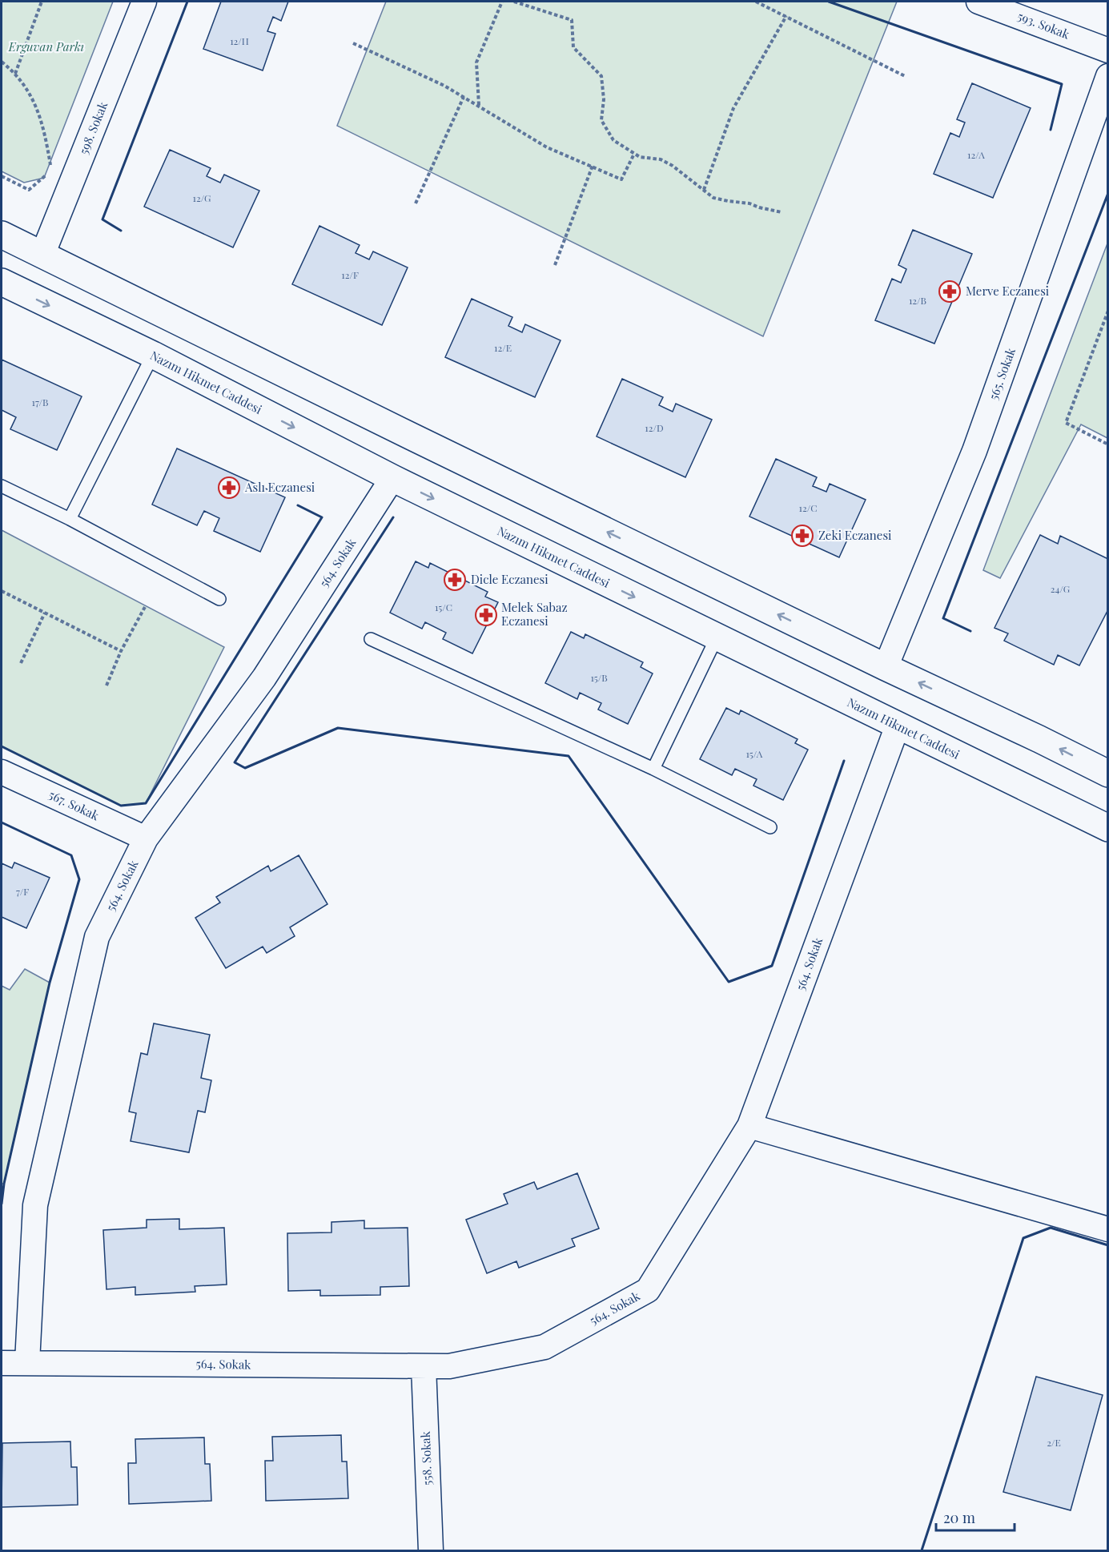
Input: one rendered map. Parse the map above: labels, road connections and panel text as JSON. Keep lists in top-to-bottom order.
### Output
{
  "streets": {
    "main road": ["Nazım Hikmet Caddesi"],
    "street": [
      "593. Sokak",
      "598. Sokak",
      "565. Sokak",
      "564. Sokak",
      "567. Sokak",
      "558. Sokak"
    ]
  },
  "crossings": [
    ["Nazım Hikmet Caddesi", "564. Sokak"],
    ["564. Sokak", "567. Sokak"],
    ["564. Sokak", "558. Sokak"]
  ],
  "parks": ["Erguvan Parkı"],
  "places": {
    "pharmacy": [
      "Merve Eczanesi",
      "Aslı Eczanesi",
      "Zeki Eczanesi",
      "Dicle Eczanesi",
      "Melek Sabaz Eczanesi"
    ]
  },
  "house_numbers": [
    "12/H",
    "12/A",
    "12/G",
    "12/F",
    "12/B",
    "12/E",
    "17/B",
    "12/D",
    "12/C",
    "24/G",
    "15/C",
    "15/B",
    "15/A",
    "7/F",
    "2/E"
  ],
  "scale_bar": "20 m"
}
